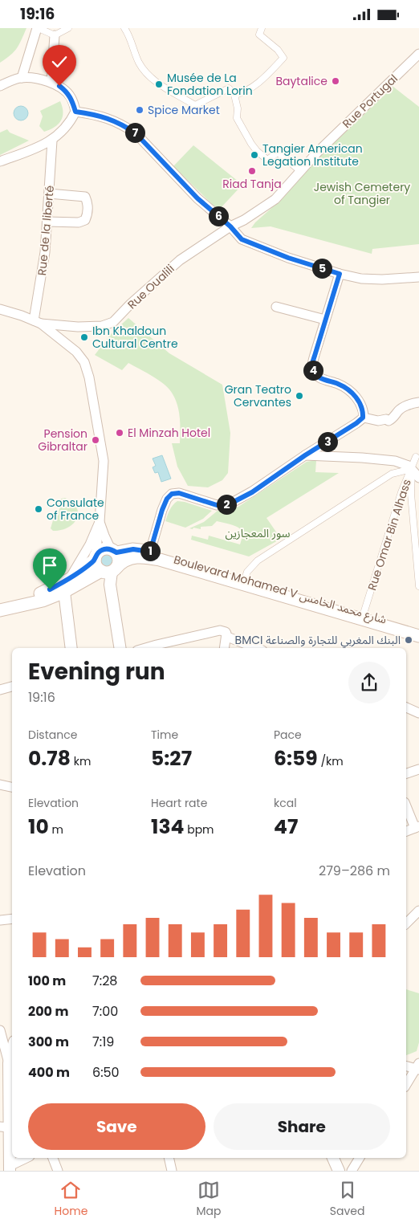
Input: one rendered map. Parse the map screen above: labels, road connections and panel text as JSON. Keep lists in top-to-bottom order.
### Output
{
  "streets": {
    "main road": ["Boulevard Mohamed V شارع محمد الخامس"],
    "street": [
      "Rue Portugal",
      "Rue de la liberté",
      "Rue Oualili",
      "Rue Omar Bin Alhass"
    ]
  },
  "crossings": [
    ["Rue Portugal", "Rue Oualili"],
    ["Rue de la liberté", "Rue Oualili"],
    ["Rue Omar Bin Alhass", "Boulevard Mohamed V شارع محمد الخامس"]
  ],
  "parks": ["Jewish Cemetery of Tangier", "سور المعجازين"],
  "places": [
    "Baytalice",
    "Musée de La Fondation Lorin",
    "Spice Market",
    "Tangier American Legation Institute",
    "Riad Tanja",
    "Ibn Khaldoun Cultural Centre",
    "Gran Teatro Cervantes",
    "El Minzah Hotel",
    "Pension Gibraltar",
    "Consulate of France",
    "BMCI البنك المغربي للتجارة والصناعة"
  ],
  "page": {
    "status": "19:16",
    "pins": [
      "7",
      "6",
      "5",
      "4",
      "3",
      "2",
      "1"
    ],
    "heading": ["Evening run", "19:16"],
    "stats": [
      ["Distance", "0.78 km"],
      ["Time", "5:27"],
      ["Pace", "6:59 /km"],
      ["Elevation", "10 m"],
      ["Heart rate", "134 bpm"],
      ["kcal", "47"]
    ],
    "chart": ["Elevation", "279–286 m"],
    "list": [
      {
        "name": "100 m",
        "note": "7:28"
      },
      {
        "name": "200 m",
        "note": "7:00"
      },
      {
        "name": "300 m",
        "note": "7:19"
      },
      {
        "name": "400 m",
        "note": "6:50"
      }
    ],
    "buttons": ["Save", "Share"],
    "tabs": ["Home", "Map", "Saved"]
  }
}
